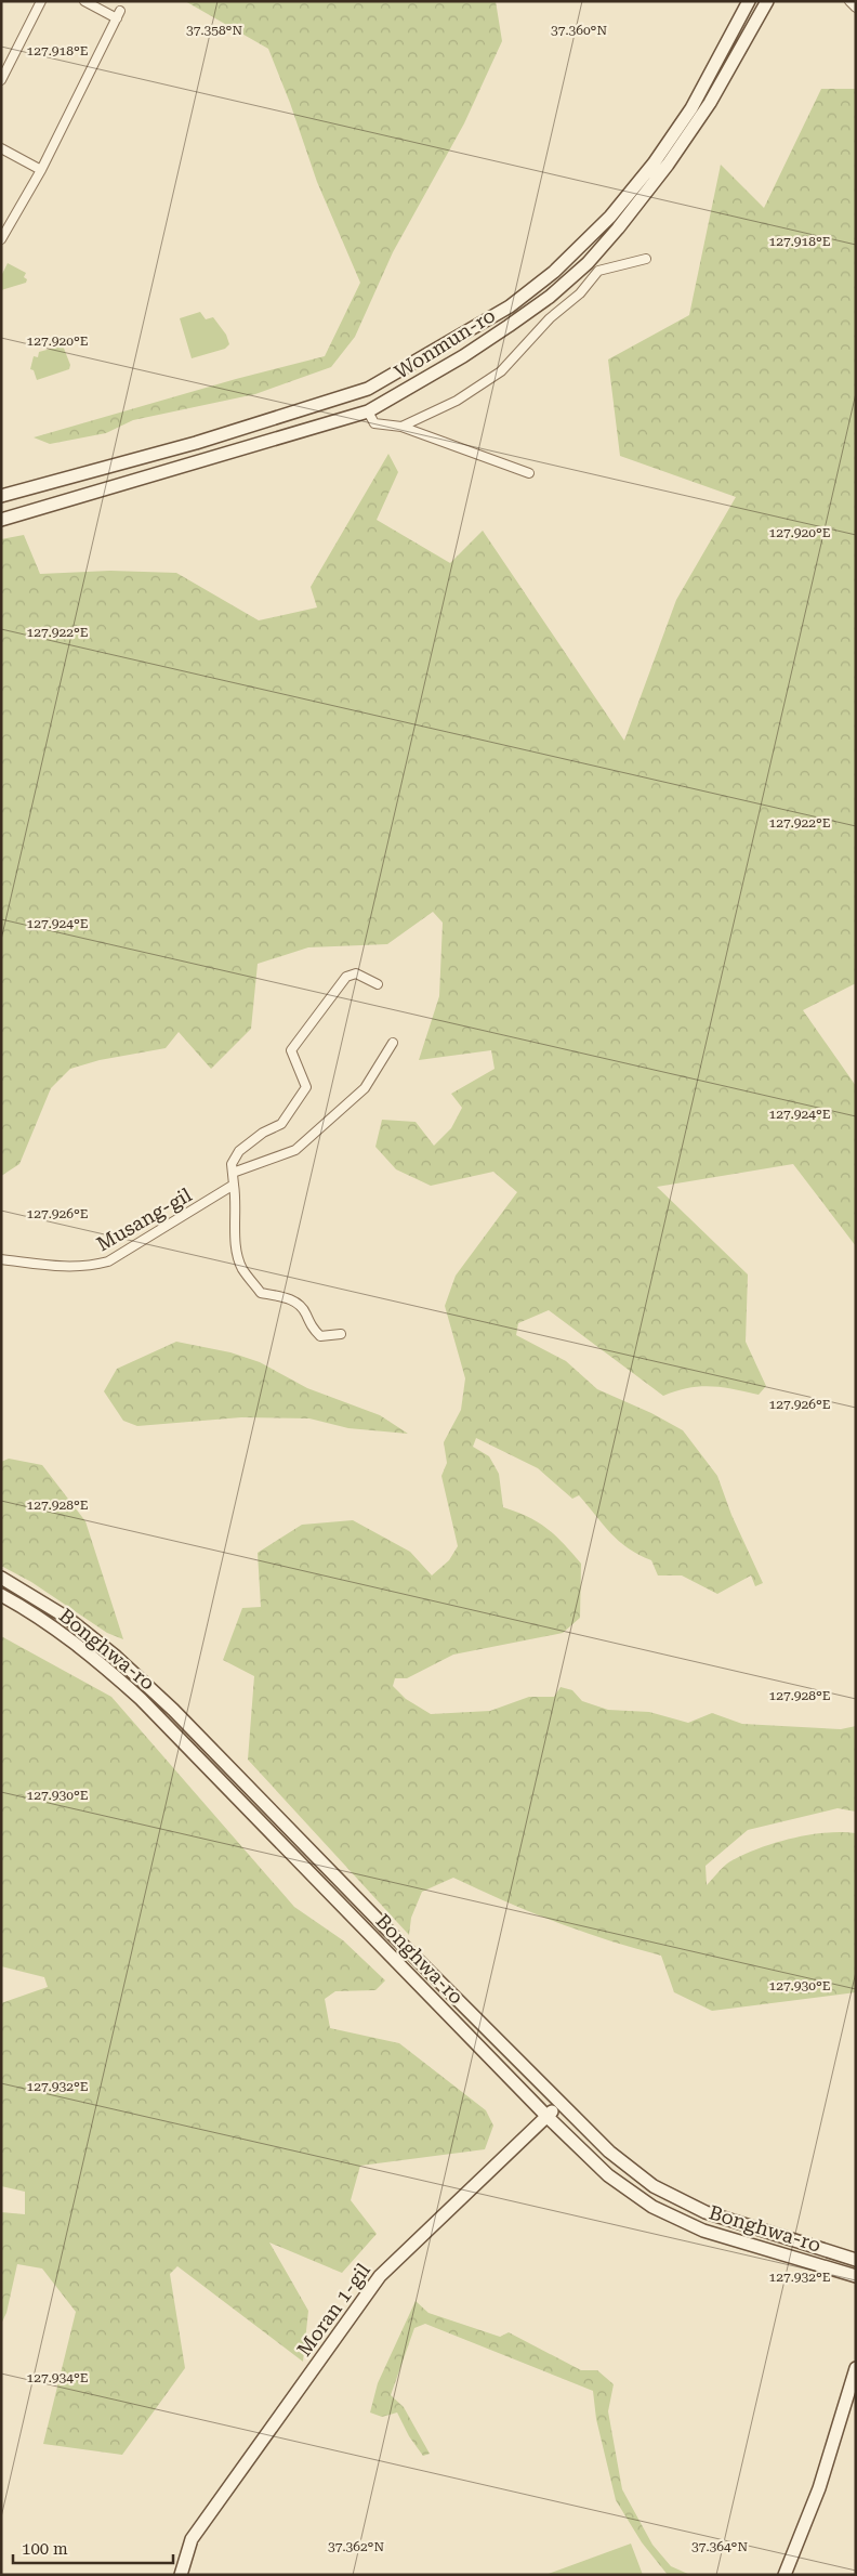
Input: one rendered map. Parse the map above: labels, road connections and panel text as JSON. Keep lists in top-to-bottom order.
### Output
{
  "streets": {
    "street": [
      "Wonmun-ro",
      "Musang-gil",
      "Bonghwa-ro",
      "Moran 1-gil"
    ]
  },
  "crossings": [
    ["Bonghwa-ro", "Moran 1-gil"]
  ],
  "scale_bar": "100 m",
  "coordinates": [
    "37.358°N",
    "37.360°N",
    "127.918°E",
    "127.920°E",
    "127.922°E",
    "127.924°E",
    "127.926°E",
    "127.928°E",
    "127.930°E",
    "127.932°E",
    "127.934°E",
    "37.362°N",
    "37.364°N"
  ]
}
